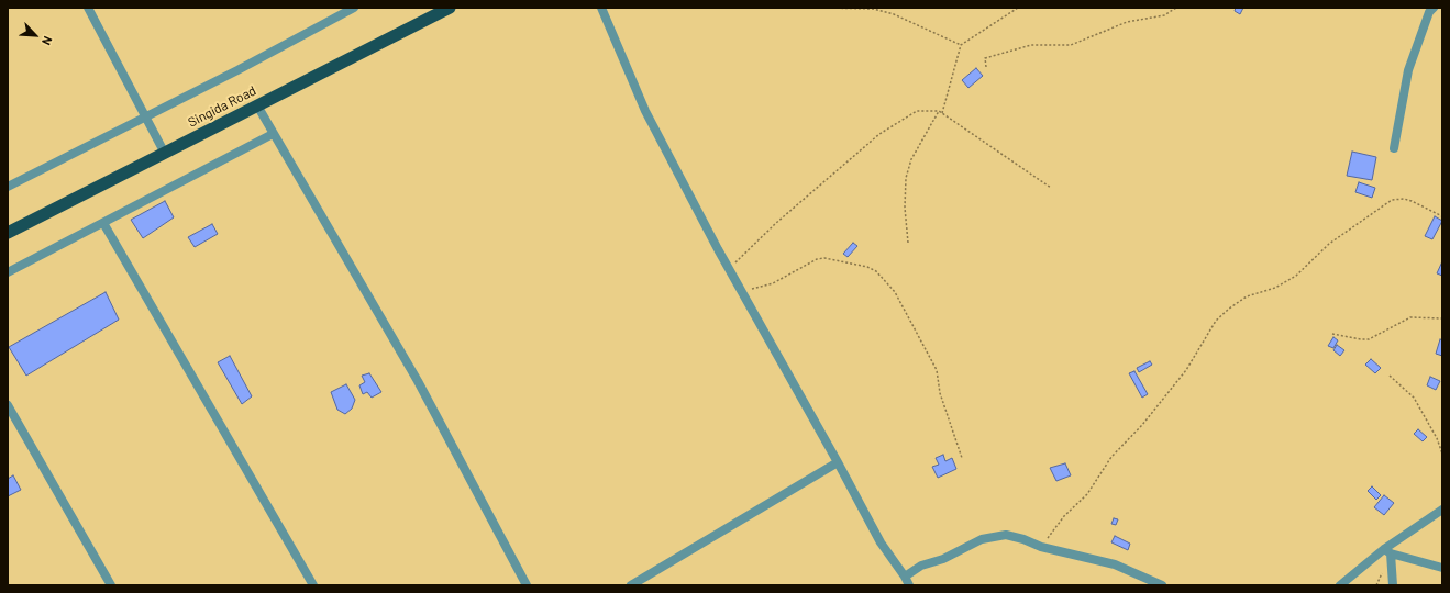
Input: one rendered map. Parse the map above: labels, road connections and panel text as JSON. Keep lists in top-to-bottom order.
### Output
{
  "streets": {
    "highway": ["Singida Road"]
  },
  "north": "bottom right"
}
